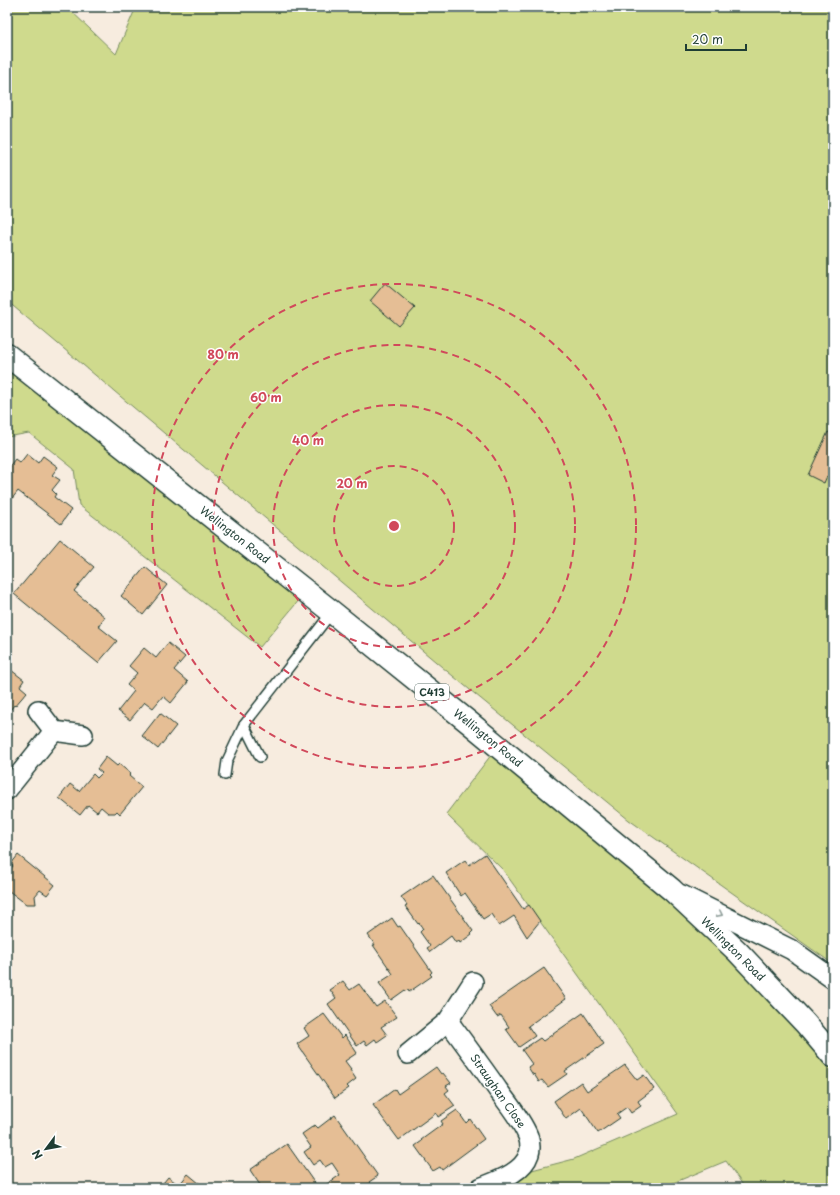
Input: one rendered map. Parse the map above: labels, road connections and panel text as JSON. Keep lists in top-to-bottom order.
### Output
{
  "streets": {
    "main road": ["Wellington Road", "C413"],
    "street": ["Straughan Close"]
  },
  "scale_bar": "20 m",
  "north": "bottom left",
  "rings": [
    "80 m",
    "60 m",
    "40 m",
    "20 m"
  ]
}
